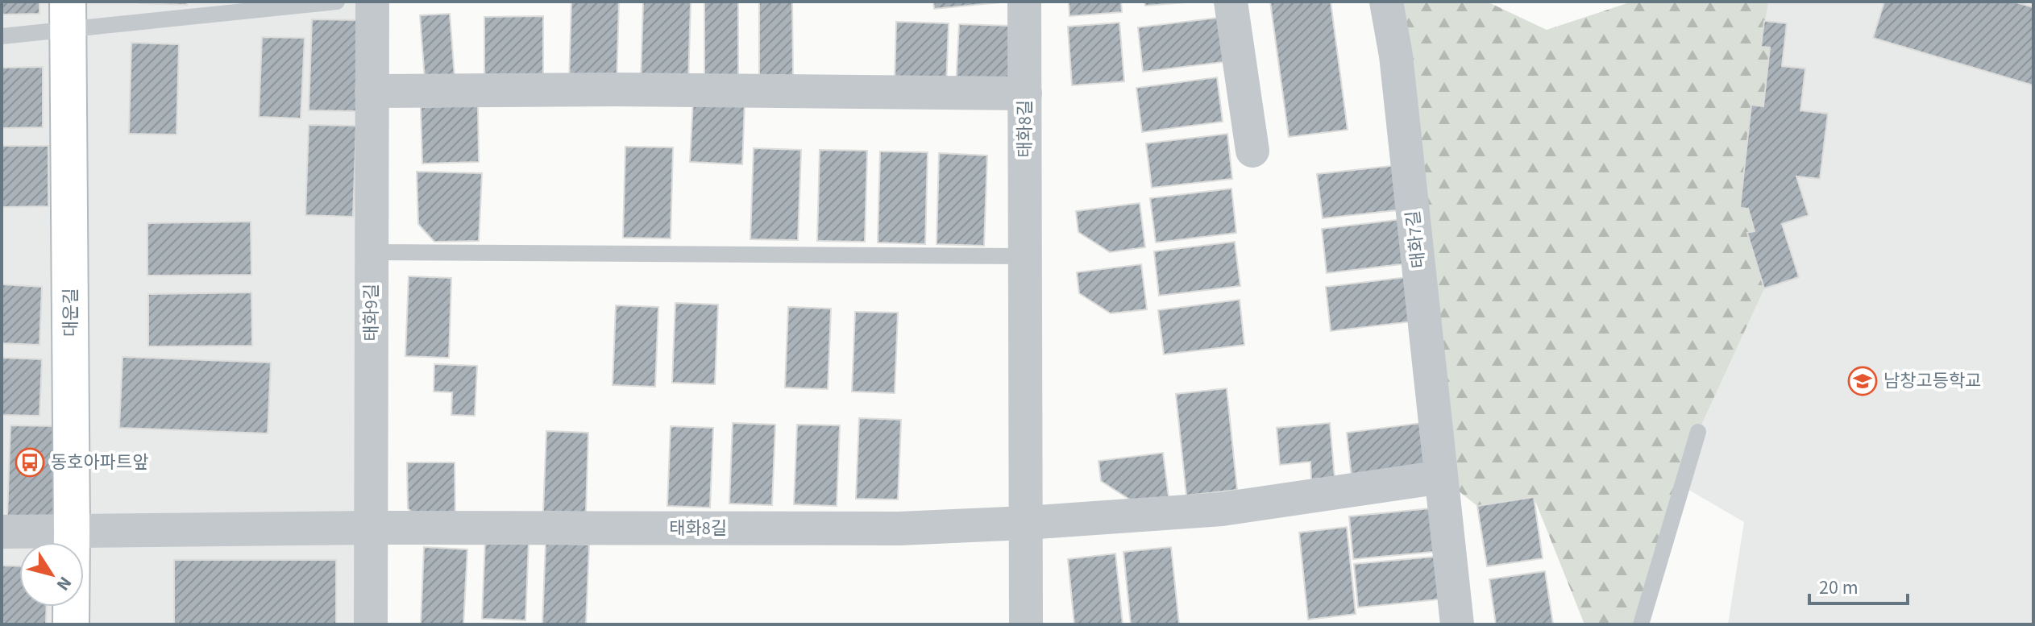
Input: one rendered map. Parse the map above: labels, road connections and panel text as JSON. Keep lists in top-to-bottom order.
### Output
{
  "streets": {
    "street": [
      "태화8길",
      "태화7길",
      "대운길",
      "태화9길"
    ]
  },
  "crossings": [
    ["태화8길", "대운길"],
    ["태화8길", "태화9길"]
  ],
  "places": {
    "school or university": ["남창고등학교"],
    "bus stop": ["동호아파트앞"]
  },
  "scale_bar": "20 m",
  "north": "bottom right"
}
